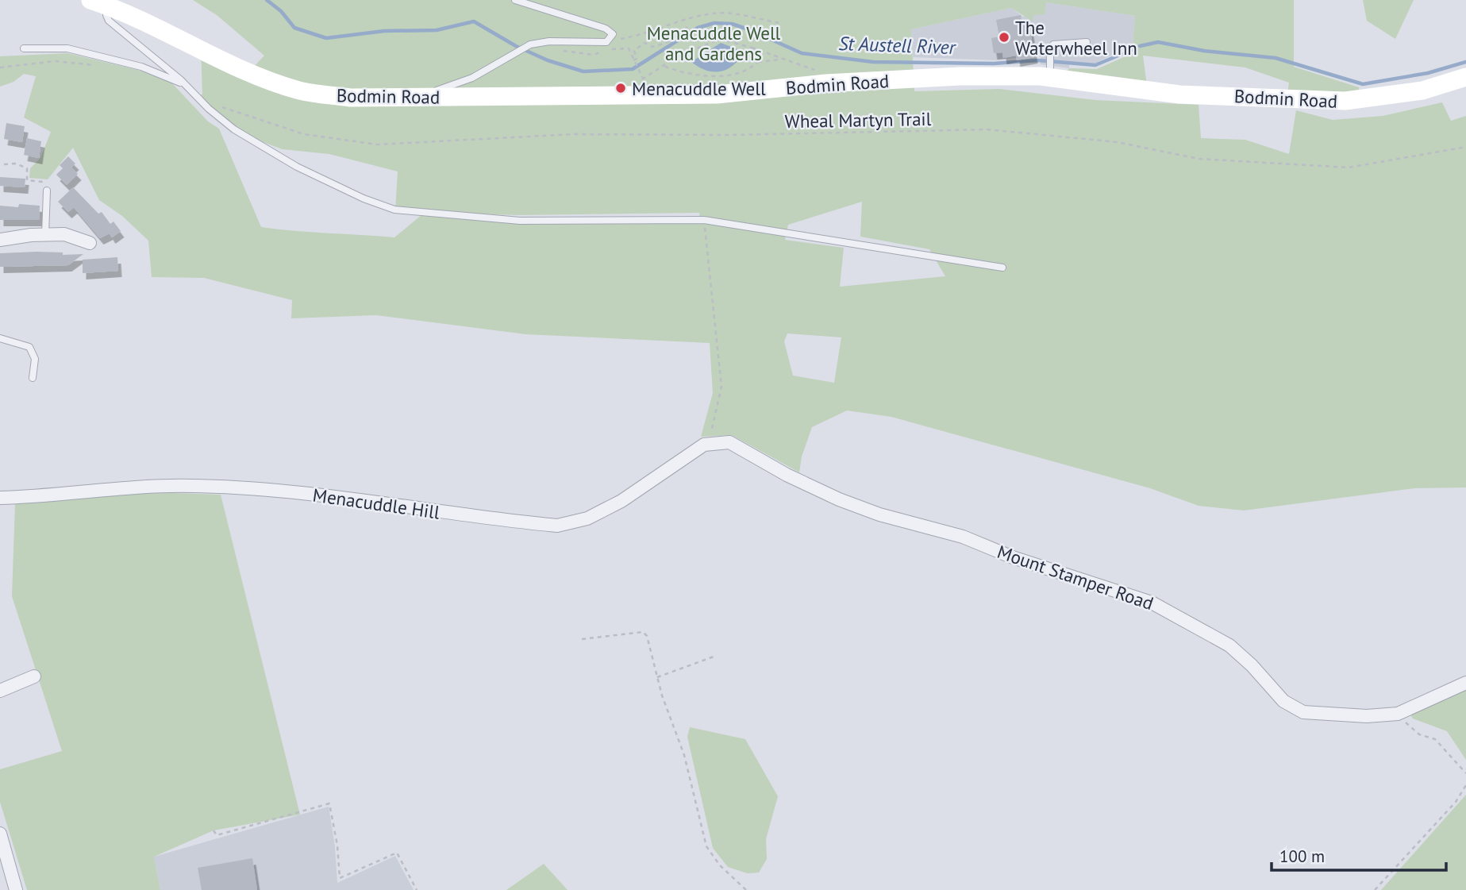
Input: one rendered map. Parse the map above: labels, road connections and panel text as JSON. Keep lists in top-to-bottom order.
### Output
{
  "streets": {
    "main road": ["Bodmin Road"],
    "street": ["Menacuddle Hill", "Mount Stamper Road"],
    "path": ["Wheal Martyn Trail"]
  },
  "crossings": [
    ["Menacuddle Hill", "Mount Stamper Road"]
  ],
  "water": ["St Austell River"],
  "parks": ["Menacuddle Well and Gardens"],
  "places": ["The Waterwheel Inn", "Menacuddle Well"],
  "scale_bar": "100 m"
}
